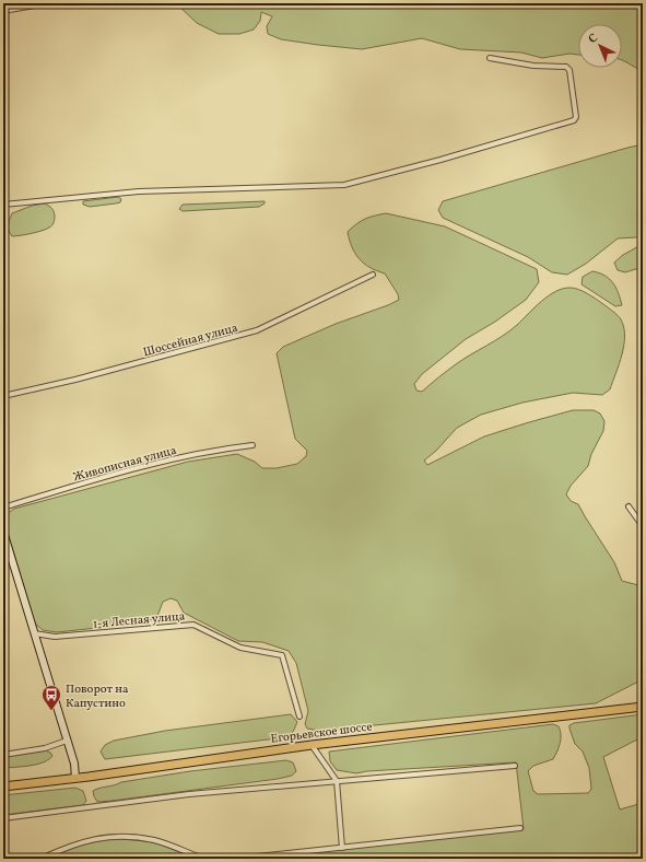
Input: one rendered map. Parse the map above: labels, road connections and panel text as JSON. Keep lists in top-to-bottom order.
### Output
{
  "streets": {
    "main road": ["Егорьевское шоссе"],
    "street": ["Шоссейная улица", "Живописная улица", "1-я Лесная улица"]
  },
  "places": {
    "bus stop": ["Поворот на Капустино"]
  },
  "north": "top left"
}
